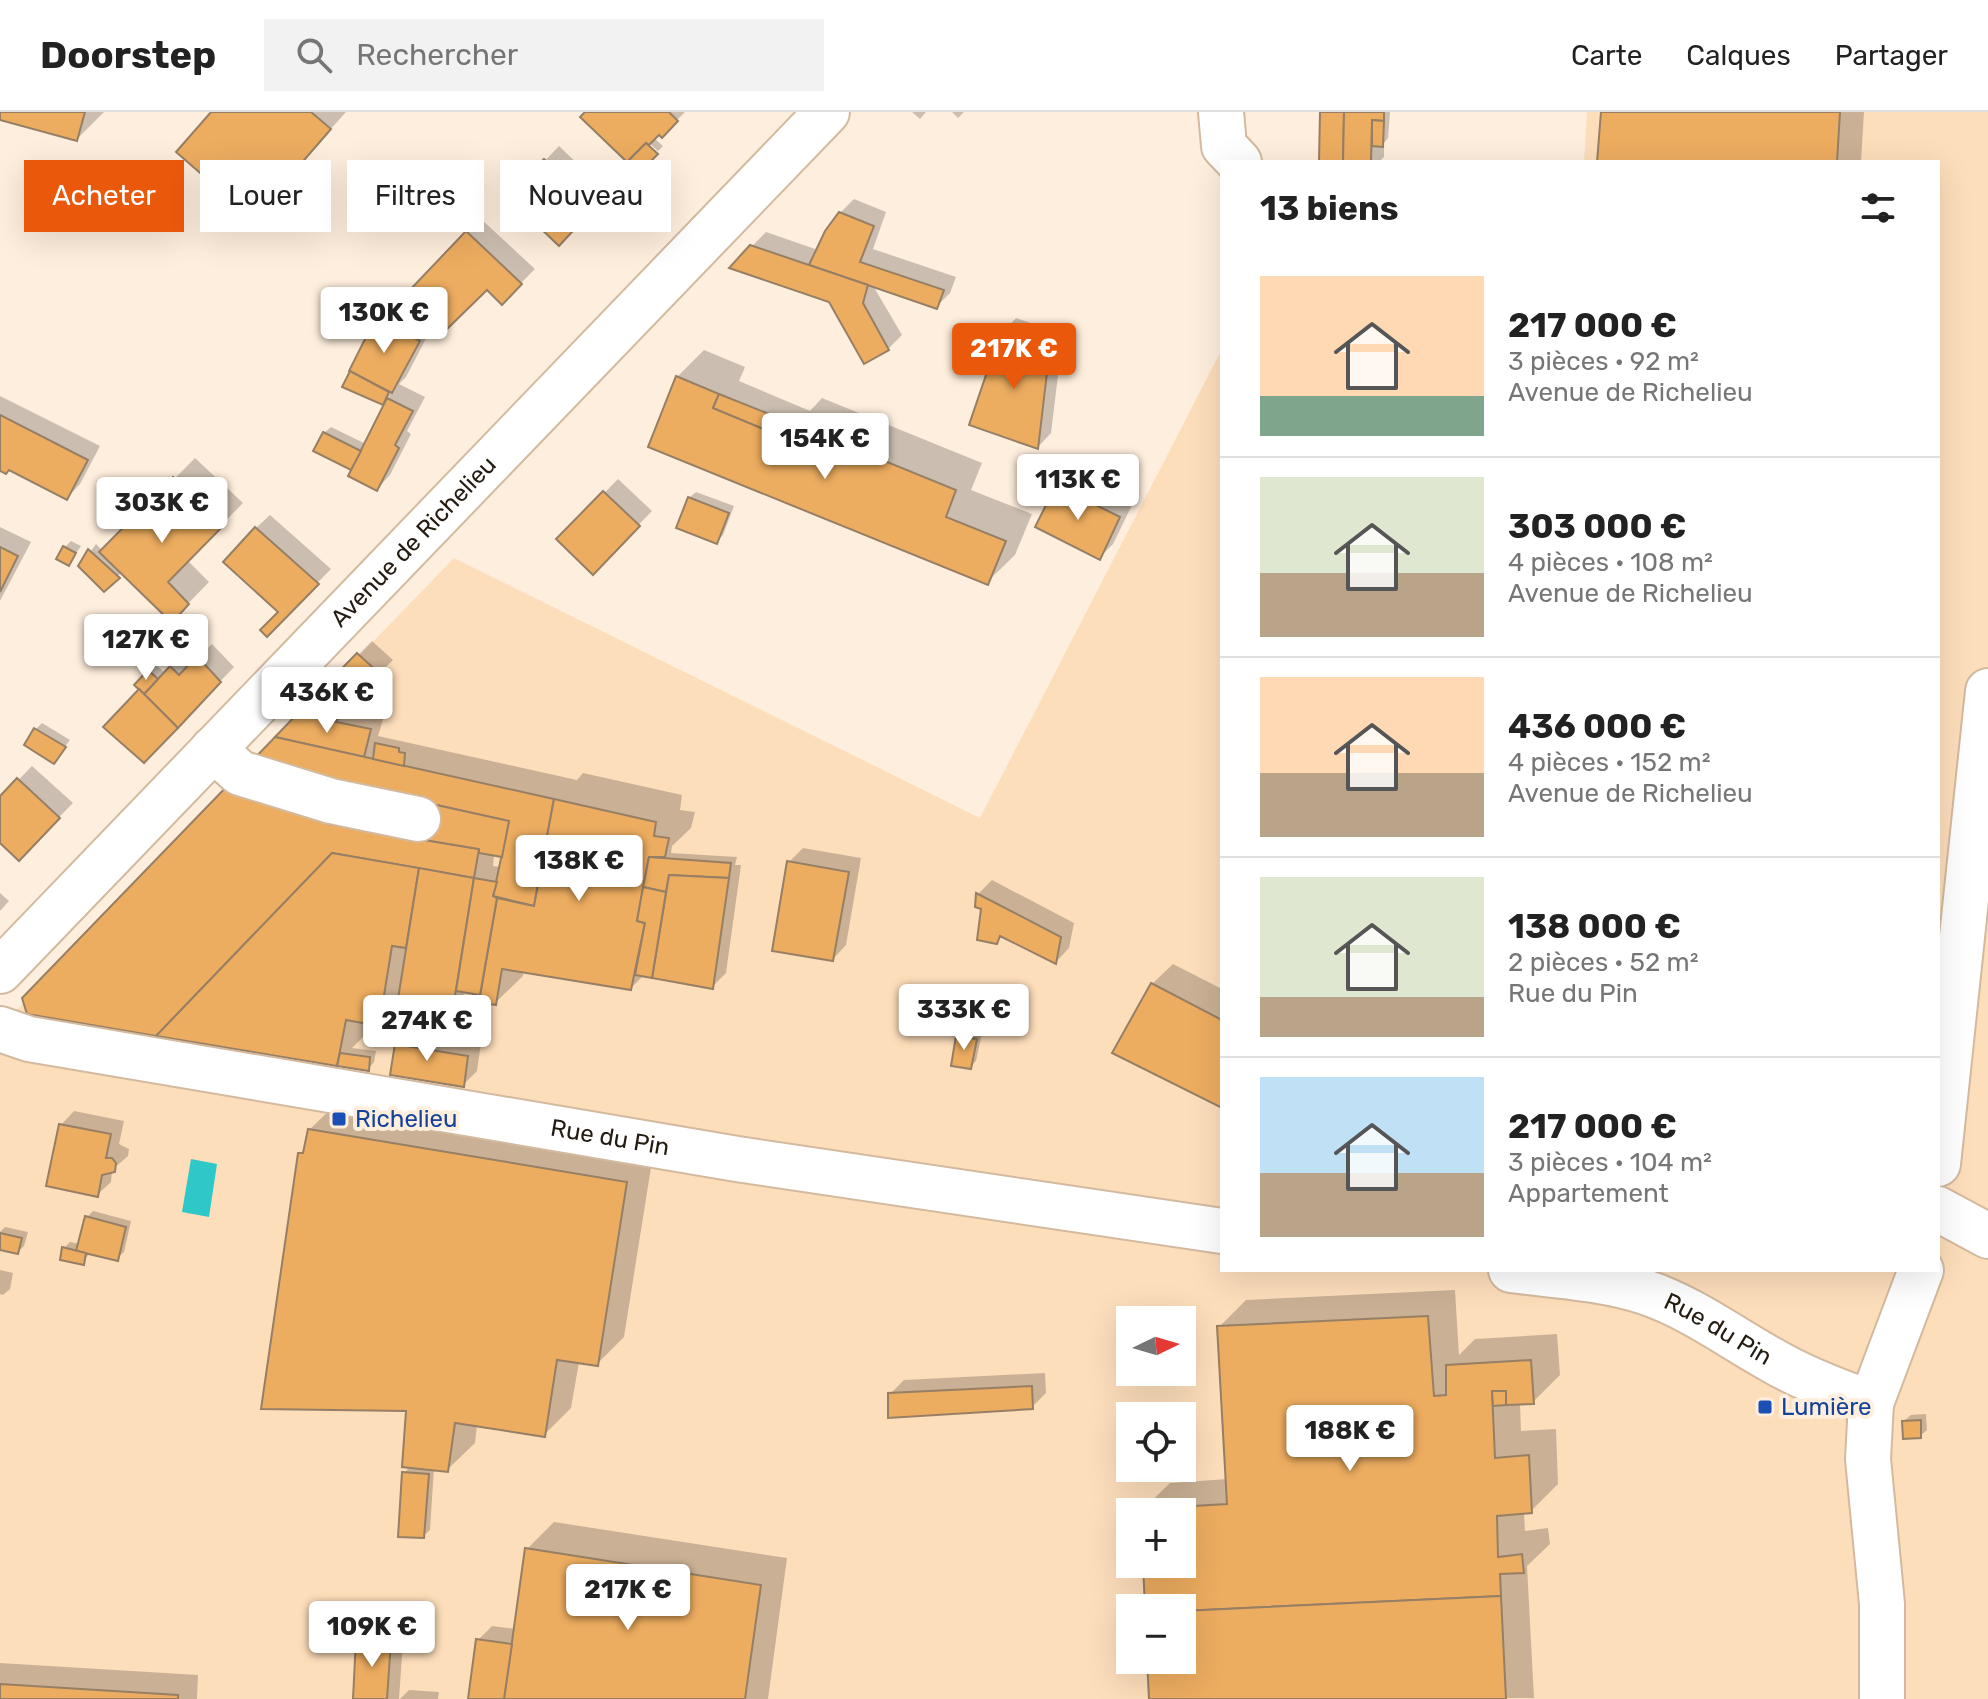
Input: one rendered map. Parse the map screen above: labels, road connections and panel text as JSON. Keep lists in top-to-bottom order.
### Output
{
  "streets": {
    "street": ["Avenue de Richelieu", "Rue du Pin"]
  },
  "places": {
    "transit": ["Richelieu", "Lumière"]
  },
  "north": "right",
  "page": {
    "header": "Doorstep",
    "search": "Rechercher",
    "nav": ["Carte", "Calques", "Partager"],
    "chip": [
      "Acheter",
      "Louer",
      "Filtres",
      "Nouveau"
    ],
    "heading": "13 biens",
    "list": [
      {
        "name": "217 000 €",
        "note": "3 pièces · 92 m² · Avenue de Richelieu"
      },
      {
        "name": "303 000 €",
        "note": "4 pièces · 108 m² · Avenue de Richelieu"
      },
      {
        "name": "436 000 €",
        "note": "4 pièces · 152 m² · Avenue de Richelieu"
      },
      {
        "name": "138 000 €",
        "note": "2 pièces · 52 m² · Rue du Pin"
      },
      {
        "name": "217 000 €",
        "note": "3 pièces · 104 m² · Appartement"
      }
    ],
    "price": [
      "130K €",
      "217K €",
      "154K €",
      "113K €",
      "303K €",
      "127K €",
      "436K €",
      "138K €",
      "333K €",
      "274K €",
      "188K €",
      "217K €",
      "109K €"
    ],
    "map_buttons": ["+", "−"]
  }
}
